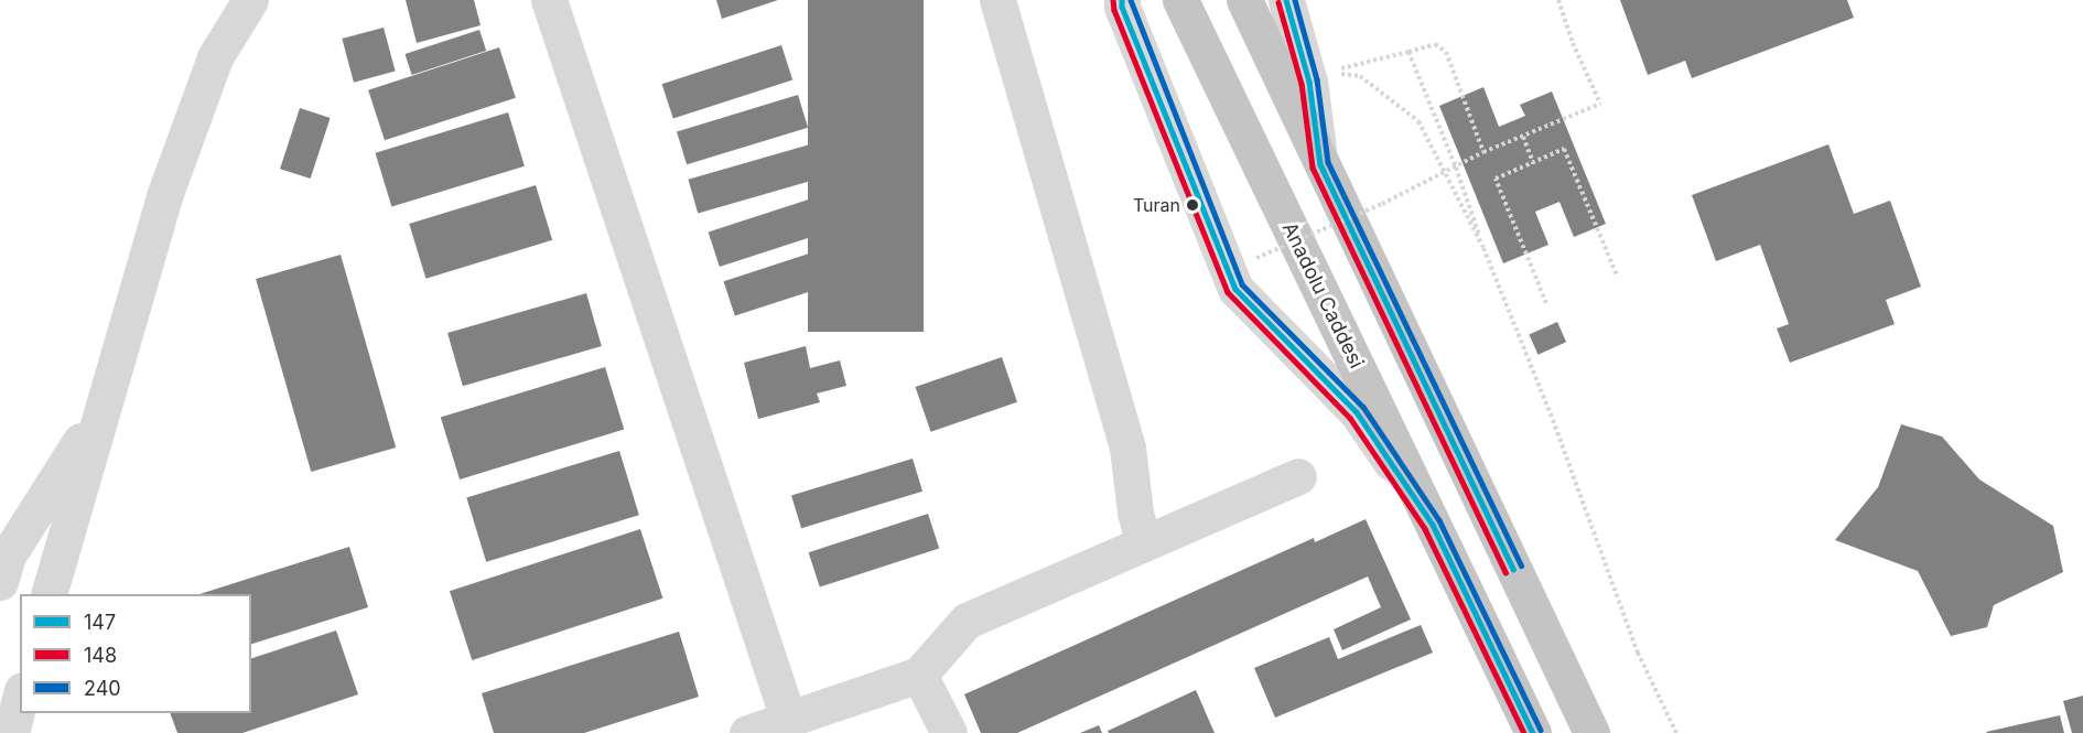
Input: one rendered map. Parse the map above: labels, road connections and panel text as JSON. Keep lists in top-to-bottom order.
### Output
{
  "streets": {
    "highway": ["Anadolu Caddesi"]
  },
  "places": ["Turan"],
  "lines": ["transit line 147", "transit line 148", "transit line 240"],
  "legend": ["147", "148", "240"]
}
